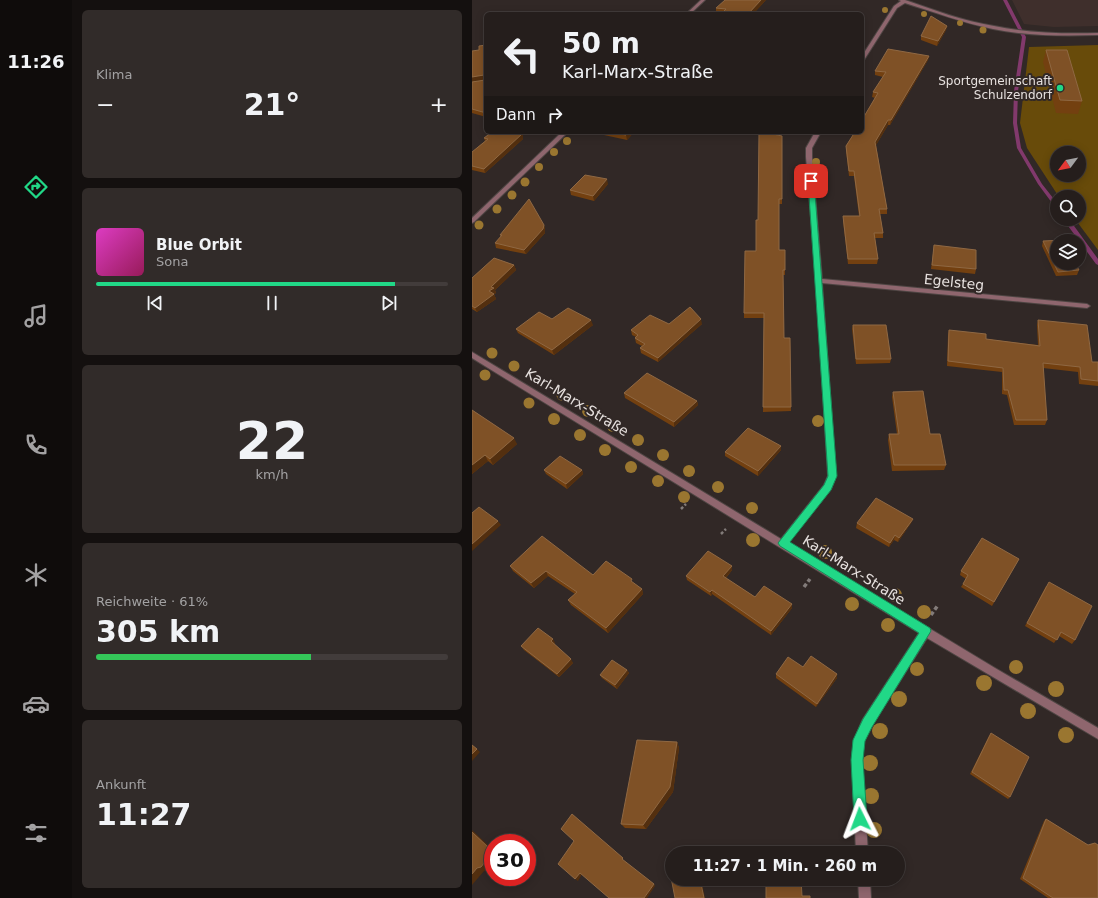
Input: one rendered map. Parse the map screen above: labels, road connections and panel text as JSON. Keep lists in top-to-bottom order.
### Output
{
  "streets": {
    "street": ["Egelsteg", "Karl-Marx-Straße"]
  },
  "places": ["Sportgemeinschaft Schulzendorf"],
  "north": "bottom left",
  "page": {
    "tabs": "11:26",
    "tile": [
      "Klima",
      ["22", "km/h"],
      ["Reichweite · 61%", "305 km"],
      ["Ankunft", "11:27"]
    ],
    "turn": ["50 m", "Karl-Marx-Straße"],
    "heat": ["−", "21°", "+"],
    "then": "Dann",
    "song": ["Blue Orbit", "Sona"],
    "limit": "30",
    "trip": "11:27 · 1 Min. · 260 m"
  }
}
